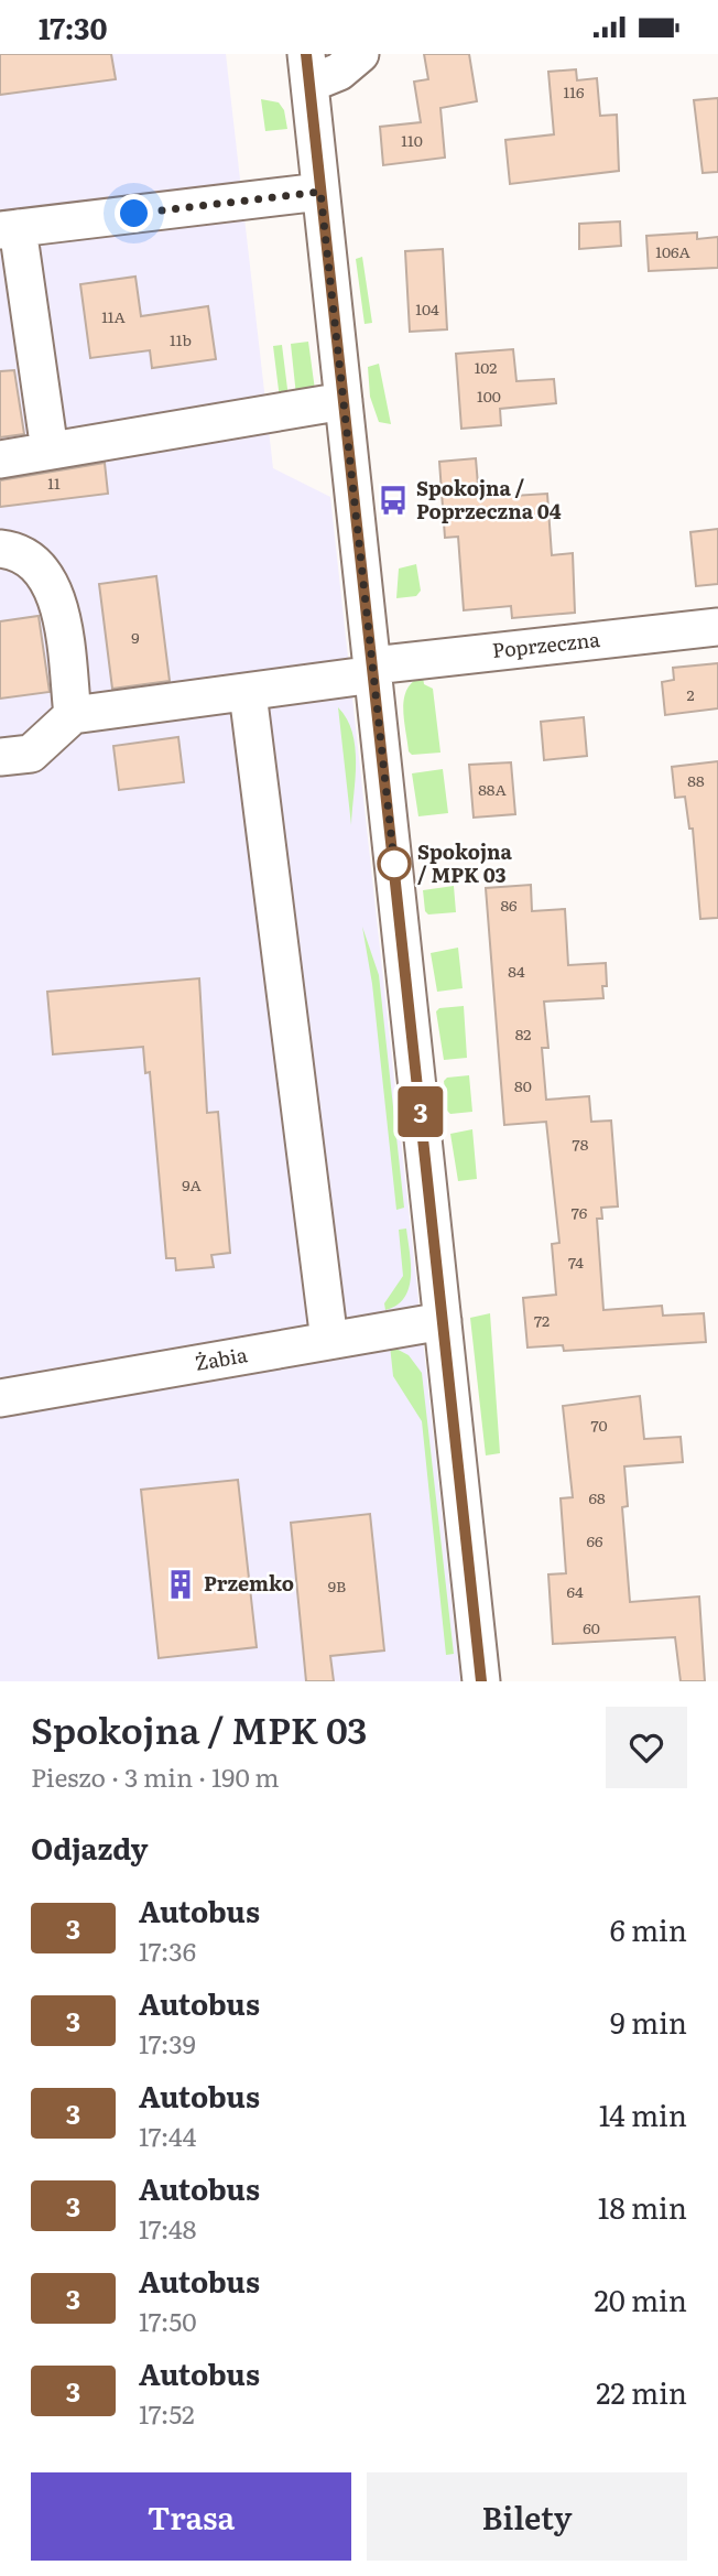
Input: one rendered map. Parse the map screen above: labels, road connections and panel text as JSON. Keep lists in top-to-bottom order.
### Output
{
  "streets": {
    "street": ["Poprzeczna", "Żabia"]
  },
  "places": {
    "bus stop": ["Spokojna / Poprzeczna 04"],
    "other": ["Spokojna / MPK 03"],
    "building": ["Przemko"]
  },
  "lines": ["bus line 3"],
  "house_numbers": [
    "116",
    "110",
    "106A",
    "104",
    "11A",
    "11b",
    "102",
    "100",
    "11",
    "9",
    "2",
    "88",
    "88A",
    "86",
    "84",
    "82",
    "80",
    "78",
    "9A",
    "76",
    "74",
    "72",
    "70",
    "68",
    "66",
    "9B",
    "64",
    "60"
  ],
  "page": {
    "status": "17:30",
    "on_map": "3",
    "heading": [
      ["Spokojna / MPK 03", "Pieszo · 3 min · 190 m"],
      "Odjazdy"
    ],
    "list": [
      {
        "mark": "3",
        "name": "Autobus",
        "note": "17:36",
        "value": "6 min"
      },
      {
        "mark": "3",
        "name": "Autobus",
        "note": "17:39",
        "value": "9 min"
      },
      {
        "mark": "3",
        "name": "Autobus",
        "note": "17:44",
        "value": "14 min"
      },
      {
        "mark": "3",
        "name": "Autobus",
        "note": "17:48",
        "value": "18 min"
      },
      {
        "mark": "3",
        "name": "Autobus",
        "note": "17:50",
        "value": "20 min"
      },
      {
        "mark": "3",
        "name": "Autobus",
        "note": "17:52",
        "value": "22 min"
      }
    ],
    "buttons": ["Trasa", "Bilety"]
  }
}
